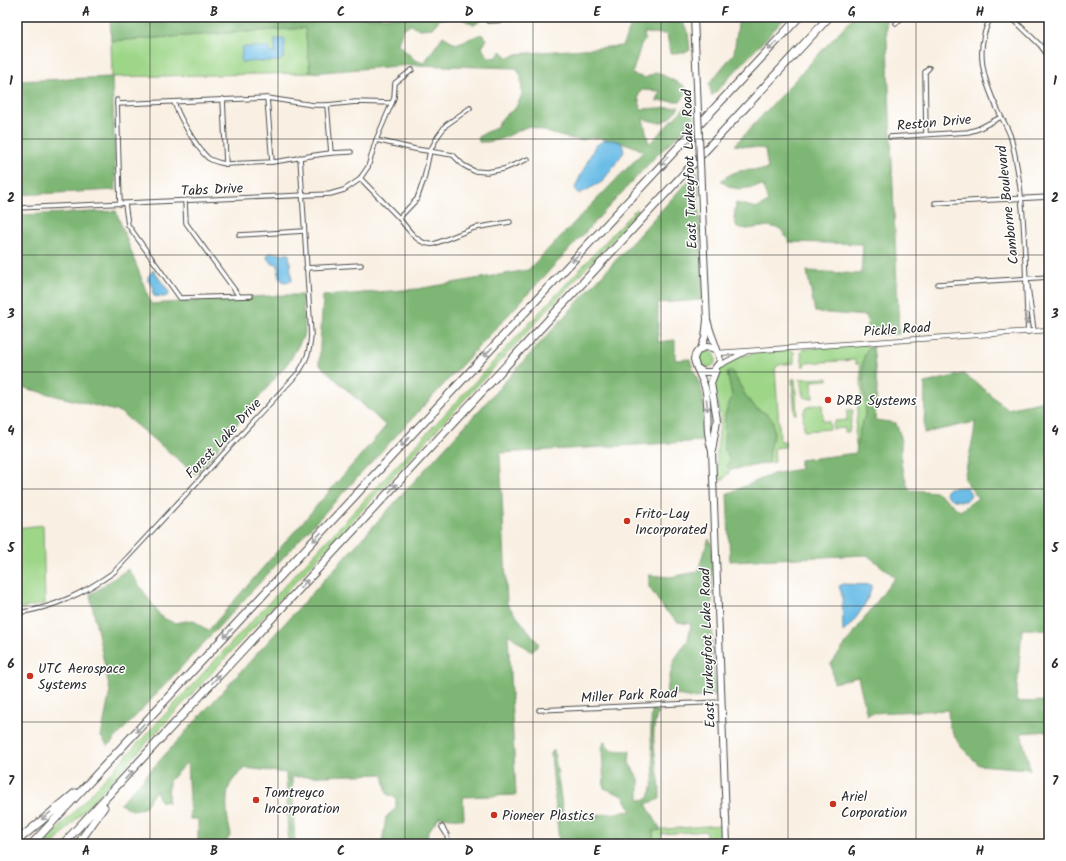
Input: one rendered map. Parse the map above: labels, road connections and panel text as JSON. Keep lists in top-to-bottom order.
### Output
{
  "streets": {
    "main road": ["East Turkeyfoot Lake Road"],
    "street": [
      "Reston Drive",
      "Tabs Drive",
      "Camborne Boulevard",
      "Pickle Road",
      "Forest Lake Drive",
      "Miller Park Road"
    ]
  },
  "crossings": [
    ["Reston Drive", "Camborne Boulevard"],
    ["East Turkeyfoot Lake Road", "Pickle Road"],
    ["East Turkeyfoot Lake Road", "Miller Park Road"],
    ["Tabs Drive", "Forest Lake Drive"],
    ["Camborne Boulevard", "Pickle Road"]
  ],
  "places": [
    "DRB Systems",
    "Frito-Lay Incorporated",
    "UTC Aerospace Systems",
    "Tomtreyco Incorporation",
    "Ariel Corporation",
    "Pioneer Plastics"
  ],
  "grid": {
    "columns": [
      "A",
      "B",
      "C",
      "D",
      "E",
      "F",
      "G",
      "H"
    ],
    "rows": [
      "1",
      "2",
      "3",
      "4",
      "5",
      "6",
      "7"
    ]
  }
}
